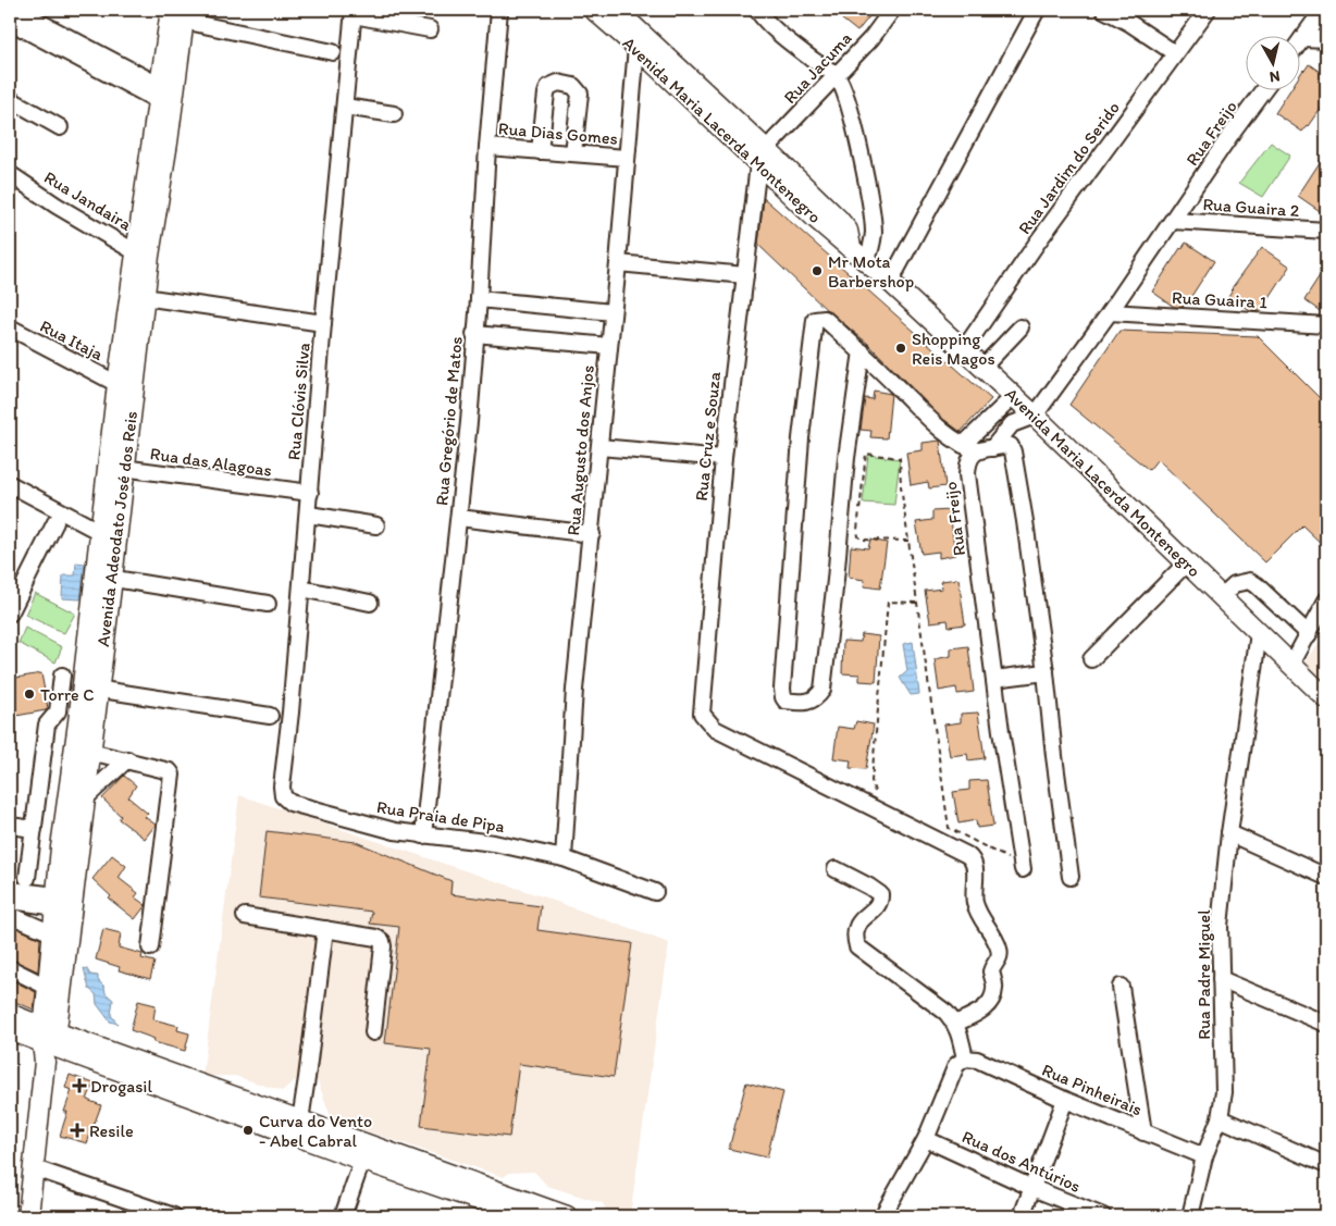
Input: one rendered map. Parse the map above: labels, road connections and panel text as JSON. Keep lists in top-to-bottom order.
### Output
{
  "streets": {
    "main road": ["Avenida Maria Lacerda Montenegro", "Avenida Adeodato José dos Reis"],
    "street": [
      "Rua Jacuma",
      "Rua Dias Gomes",
      "Rua Freijo",
      "Rua Jardim do Serido",
      "Rua Jandaira",
      "Rua Guaira 2",
      "Rua Guaira 1",
      "Rua Itaja",
      "Rua Clóvis Silva",
      "Rua Gregório de Matos",
      "Rua Cruz e Souza",
      "Rua Augusto dos Anjos",
      "Rua das Alagoas",
      "Rua Praia de Pipa",
      "Rua Padre Miguel",
      "Rua Pinheirais",
      "Rua dos Antúrios"
    ]
  },
  "crossings": [
    ["Rua Jacuma", "Avenida Maria Lacerda Montenegro"],
    ["Rua Jacuma", "Rua Cruz e Souza"],
    ["Avenida Maria Lacerda Montenegro", "Rua Freijo"],
    ["Avenida Maria Lacerda Montenegro", "Rua Jardim do Serido"],
    ["Avenida Maria Lacerda Montenegro", "Rua Cruz e Souza"],
    ["Avenida Maria Lacerda Montenegro", "Rua Augusto dos Anjos"],
    ["Avenida Maria Lacerda Montenegro", "Rua Padre Miguel"],
    ["Rua Dias Gomes", "Rua Gregório de Matos"],
    ["Rua Dias Gomes", "Rua Augusto dos Anjos"],
    ["Rua Freijo", "Rua Guaira 2"],
    ["Rua Freijo", "Rua Guaira 1"],
    ["Rua Jandaira", "Avenida Adeodato José dos Reis"],
    ["Rua Itaja", "Avenida Adeodato José dos Reis"],
    ["Rua Clóvis Silva", "Rua das Alagoas"],
    ["Rua Clóvis Silva", "Rua Praia de Pipa"],
    ["Rua Gregório de Matos", "Rua Praia de Pipa"],
    ["Rua Augusto dos Anjos", "Rua Praia de Pipa"],
    ["Rua das Alagoas", "Avenida Adeodato José dos Reis"],
    ["Rua Padre Miguel", "Rua Pinheirais"]
  ],
  "places": {
    "other": [
      "Mr Mota Barbershop",
      "Shopping Reis Magos",
      "Torre C",
      "Curva do Vento - Abel Cabral"
    ],
    "health": ["Drogasil", "Resile"]
  },
  "north": "bottom"
}
